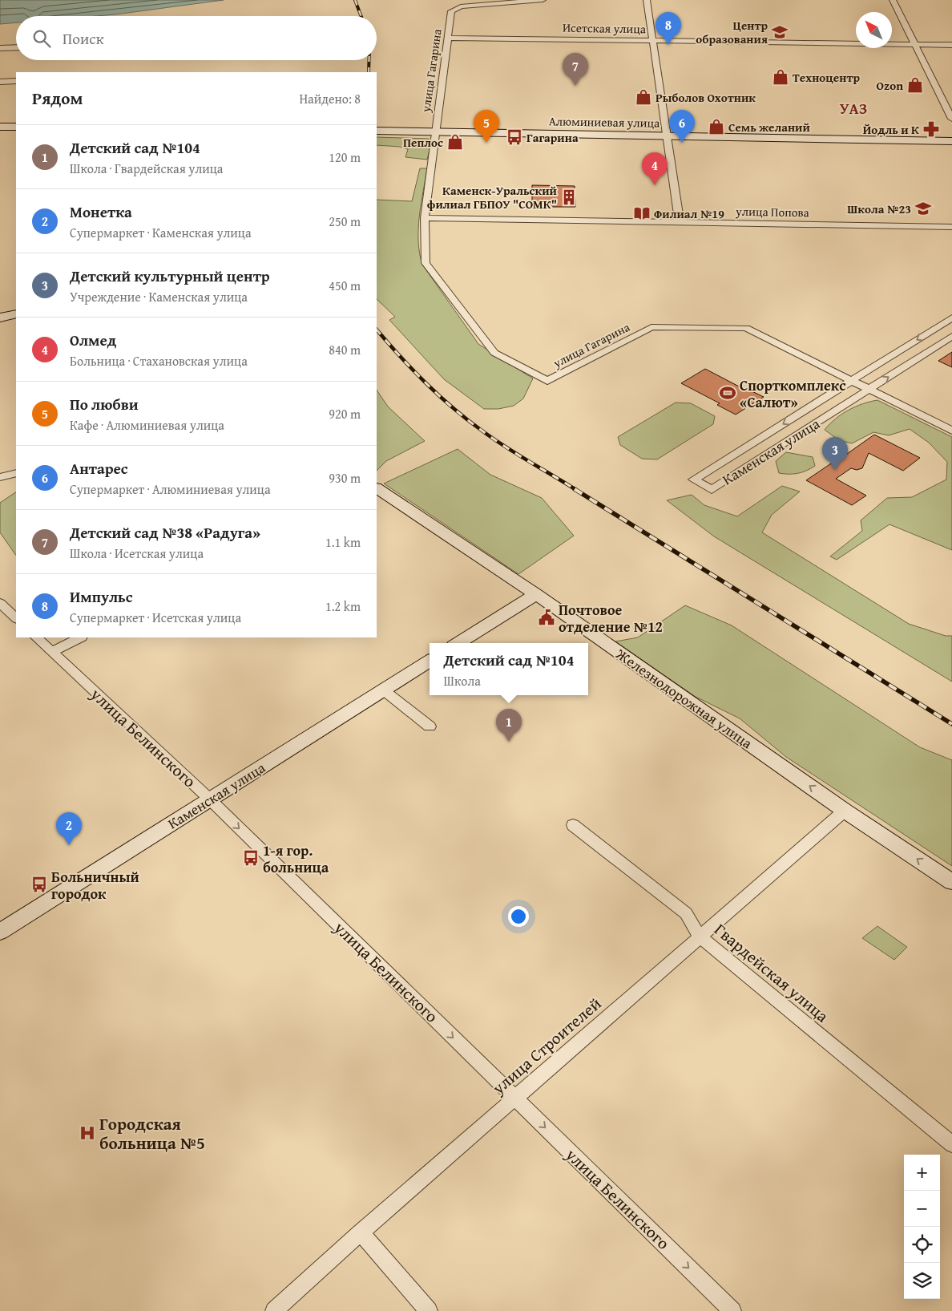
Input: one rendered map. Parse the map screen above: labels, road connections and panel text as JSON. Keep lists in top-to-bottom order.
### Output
{
  "streets": {
    "street": [
      "Исетская улица",
      "улица Гагарина",
      "Алюминиевая улица",
      "улица Попова",
      "Каменская улица",
      "Железнодорожная улица",
      "улица Белинского",
      "Гвардейская улица",
      "улица Строителей"
    ]
  },
  "crossings": [
    ["Исетская улица", "улица Гагарина"],
    ["улица Гагарина", "Алюминиевая улица"],
    ["улица Гагарина", "улица Попова"],
    ["улица Гагарина", "Каменская улица"],
    ["Каменская улица", "улица Белинского"],
    ["Железнодорожная улица", "улица Строителей"],
    ["улица Белинского", "улица Строителей"],
    ["Гвардейская улица", "улица Строителей"]
  ],
  "one_way": ["Железнодорожная улица", "улица Белинского"],
  "districts": ["УАЗ"],
  "places": {
    "school or university": ["Центр образования", "Школа №23"],
    "shop": [
      "Техноцентр",
      "Ozon",
      "Рыболов Охотник",
      "Семь желаний",
      "Пеплос"
    ],
    "pharmacy": ["Йодль и К"],
    "bus stop": ["Гагарина", "1-я гор. больница", "Больничный городок"],
    "building": ["Каменск-Уральский филиал ГБПОУ \"СОМК\""],
    "library": ["Филиал №19"],
    "sports": ["Спорткомплекс «Салют»"],
    "public building": ["Почтовое отделение №12"],
    "hospital": ["Городская больница №5"]
  },
  "north": "top left",
  "page": {
    "pins": [
      "8",
      "7",
      "5",
      "6",
      "4",
      "3",
      "1",
      "2"
    ],
    "search": "Поиск",
    "heading": ["Рядом", "Найдено: 8"],
    "list": [
      {
        "mark": "1",
        "name": "Детский сад №104",
        "note": "Школа · Гвардейская улица",
        "value": "120 m"
      },
      {
        "mark": "2",
        "name": "Монетка",
        "note": "Супермаркет · Каменская улица",
        "value": "250 m"
      },
      {
        "mark": "3",
        "name": "Детский культурный центр",
        "note": "Учреждение · Каменская улица",
        "value": "450 m"
      },
      {
        "mark": "4",
        "name": "Олмед",
        "note": "Больница · Стахановская улица",
        "value": "840 m"
      },
      {
        "mark": "5",
        "name": "По любви",
        "note": "Кафе · Алюминиевая улица",
        "value": "920 m"
      },
      {
        "mark": "6",
        "name": "Антарес",
        "note": "Супермаркет · Алюминиевая улица",
        "value": "930 m"
      },
      {
        "mark": "7",
        "name": "Детский сад №38 «Радуга»",
        "note": "Школа · Исетская улица",
        "value": "1.1 km"
      },
      {
        "mark": "8",
        "name": "Импульс",
        "note": "Супермаркет · Исетская улица",
        "value": "1.2 km"
      }
    ],
    "popup": ["Детский сад №104", "Школа"],
    "map_buttons": ["+", "−"]
  }
}
